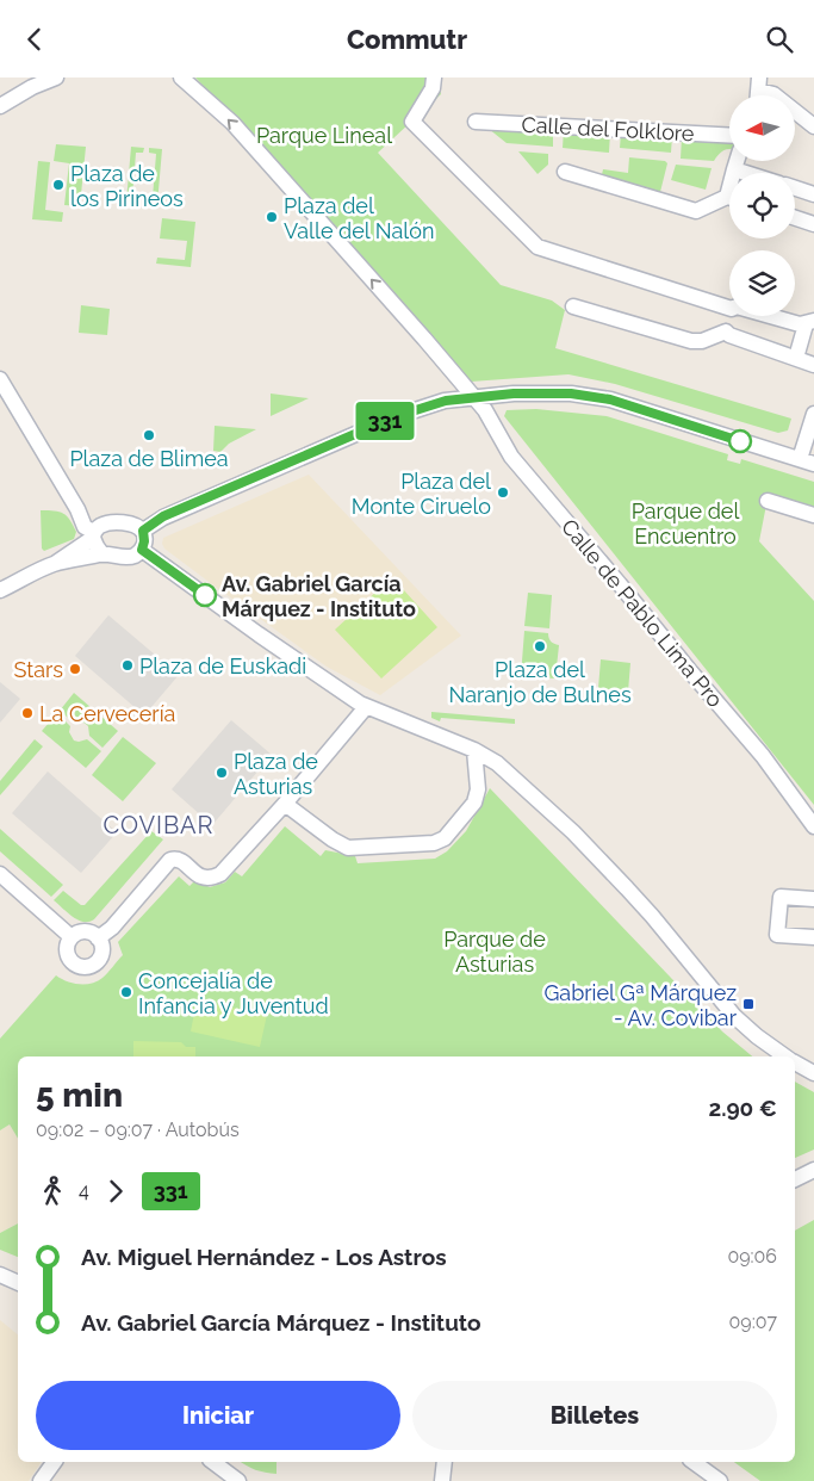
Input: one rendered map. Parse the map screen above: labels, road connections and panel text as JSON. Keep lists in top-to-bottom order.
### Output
{
  "streets": {
    "street": ["Calle del Folklore", "Calle de Pablo Lima Pro"]
  },
  "one_way": ["Calle de Pablo Lima Pro"],
  "districts": ["COVIBAR"],
  "parks": ["Parque Lineal", "Parque del Encuentro", "Parque de Asturias"],
  "places": {
    "other": [
      "Plaza de los Pirineos",
      "Plaza del Valle del Nalón",
      "Plaza de Blimea",
      "Plaza del Monte Ciruelo",
      "Av. Gabriel García Márquez - Instituto",
      "Plaza del Naranjo de Bulnes",
      "Plaza de Euskadi",
      "Stars",
      "La Cervecería",
      "Plaza de Asturias",
      "Concejalía de Infancia y Juventud"
    ],
    "transit": ["Gabriel Gª Márquez - Av. Covibar"]
  },
  "lines": ["bus line 331"],
  "north": "left",
  "page": {
    "header": "Commutr",
    "on_map": "331",
    "heading": ["5 min", "09:02 – 09:07 · Autobús", "2.90 €"],
    "legs": ["4", "331"],
    "list": [
      {
        "name": "Av. Miguel Hernández - Los Astros",
        "value": "09:06"
      },
      {
        "name": "Av. Gabriel García Márquez - Instituto",
        "value": "09:07"
      }
    ],
    "buttons": ["Iniciar", "Billetes"]
  }
}
